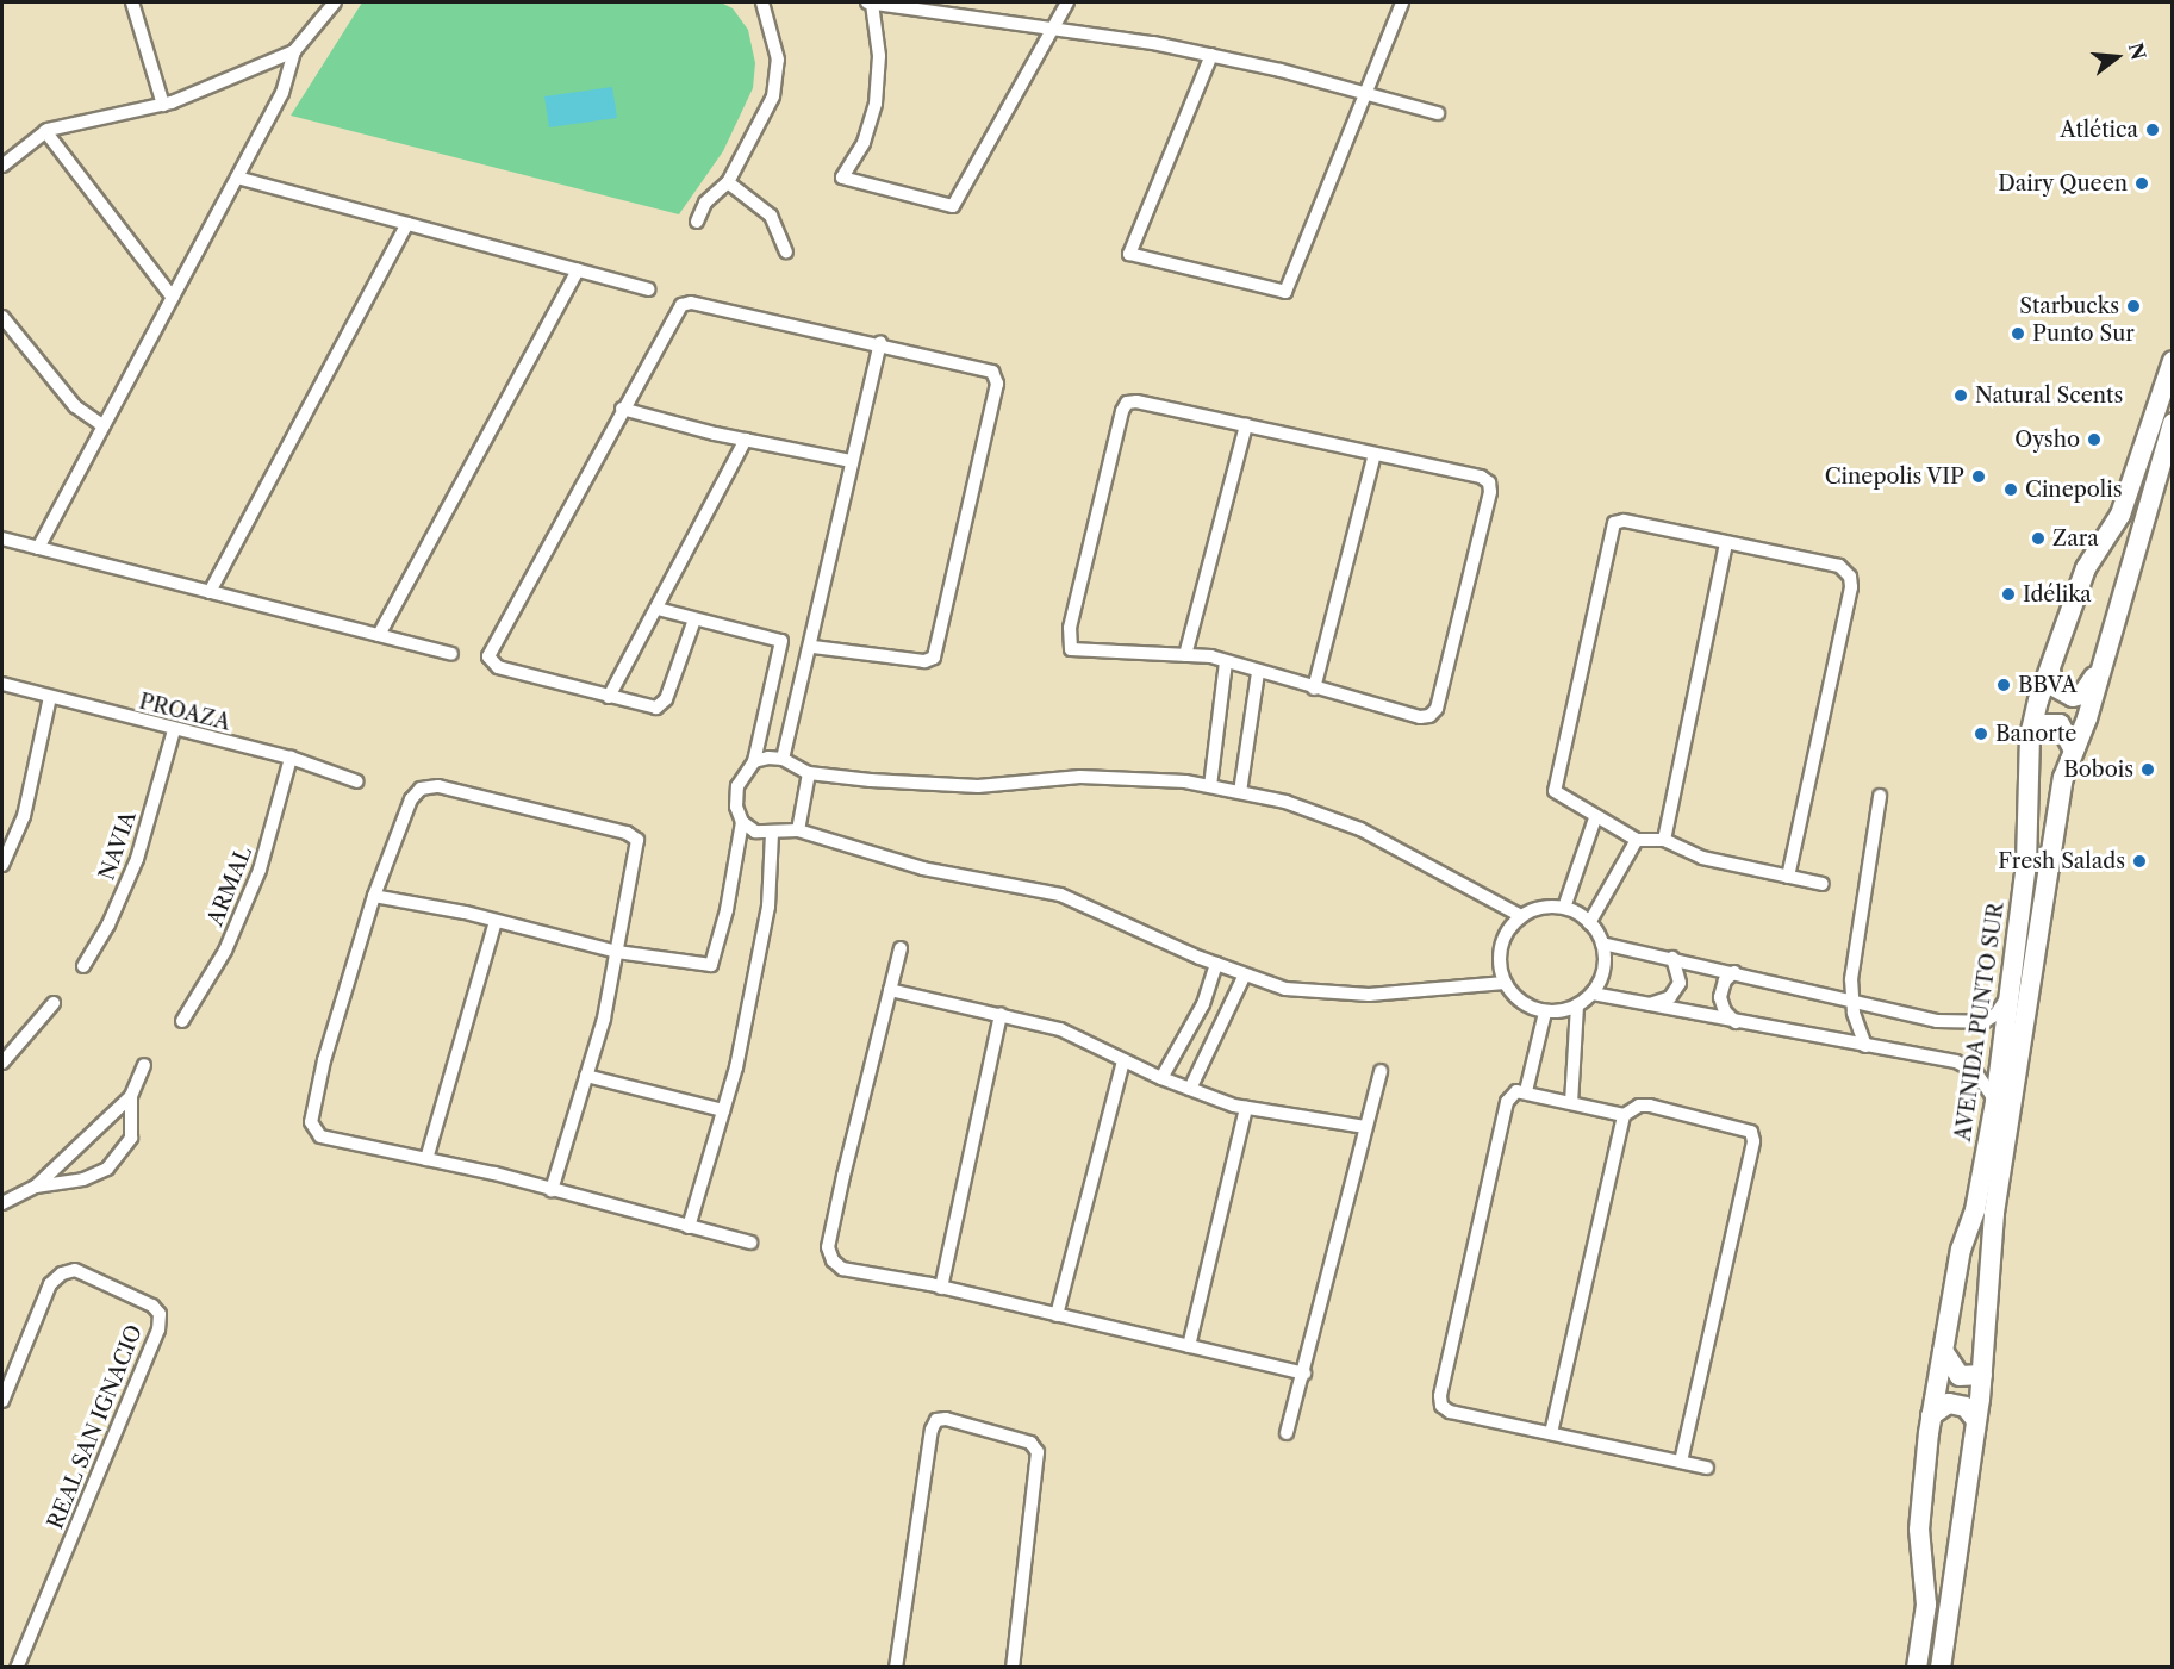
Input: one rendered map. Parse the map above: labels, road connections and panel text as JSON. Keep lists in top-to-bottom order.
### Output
{
  "streets": {
    "main road": ["AVENIDA PUNTO SUR"],
    "street": [
      "PROAZA",
      "NAVIA",
      "ARMAL",
      "REAL SAN IGNACIO"
    ]
  },
  "crossings": [
    ["PROAZA", "NAVIA"],
    ["PROAZA", "ARMAL"]
  ],
  "places": [
    "Atlética",
    "Dairy Queen",
    "Starbucks",
    "Punto Sur",
    "Natural Scents",
    "Oysho",
    "Cinepolis VIP",
    "Cinepolis",
    "Zara",
    "Idélika",
    "BBVA",
    "Banorte",
    "Bobois",
    "Fresh Salads"
  ],
  "north": "right"
}
